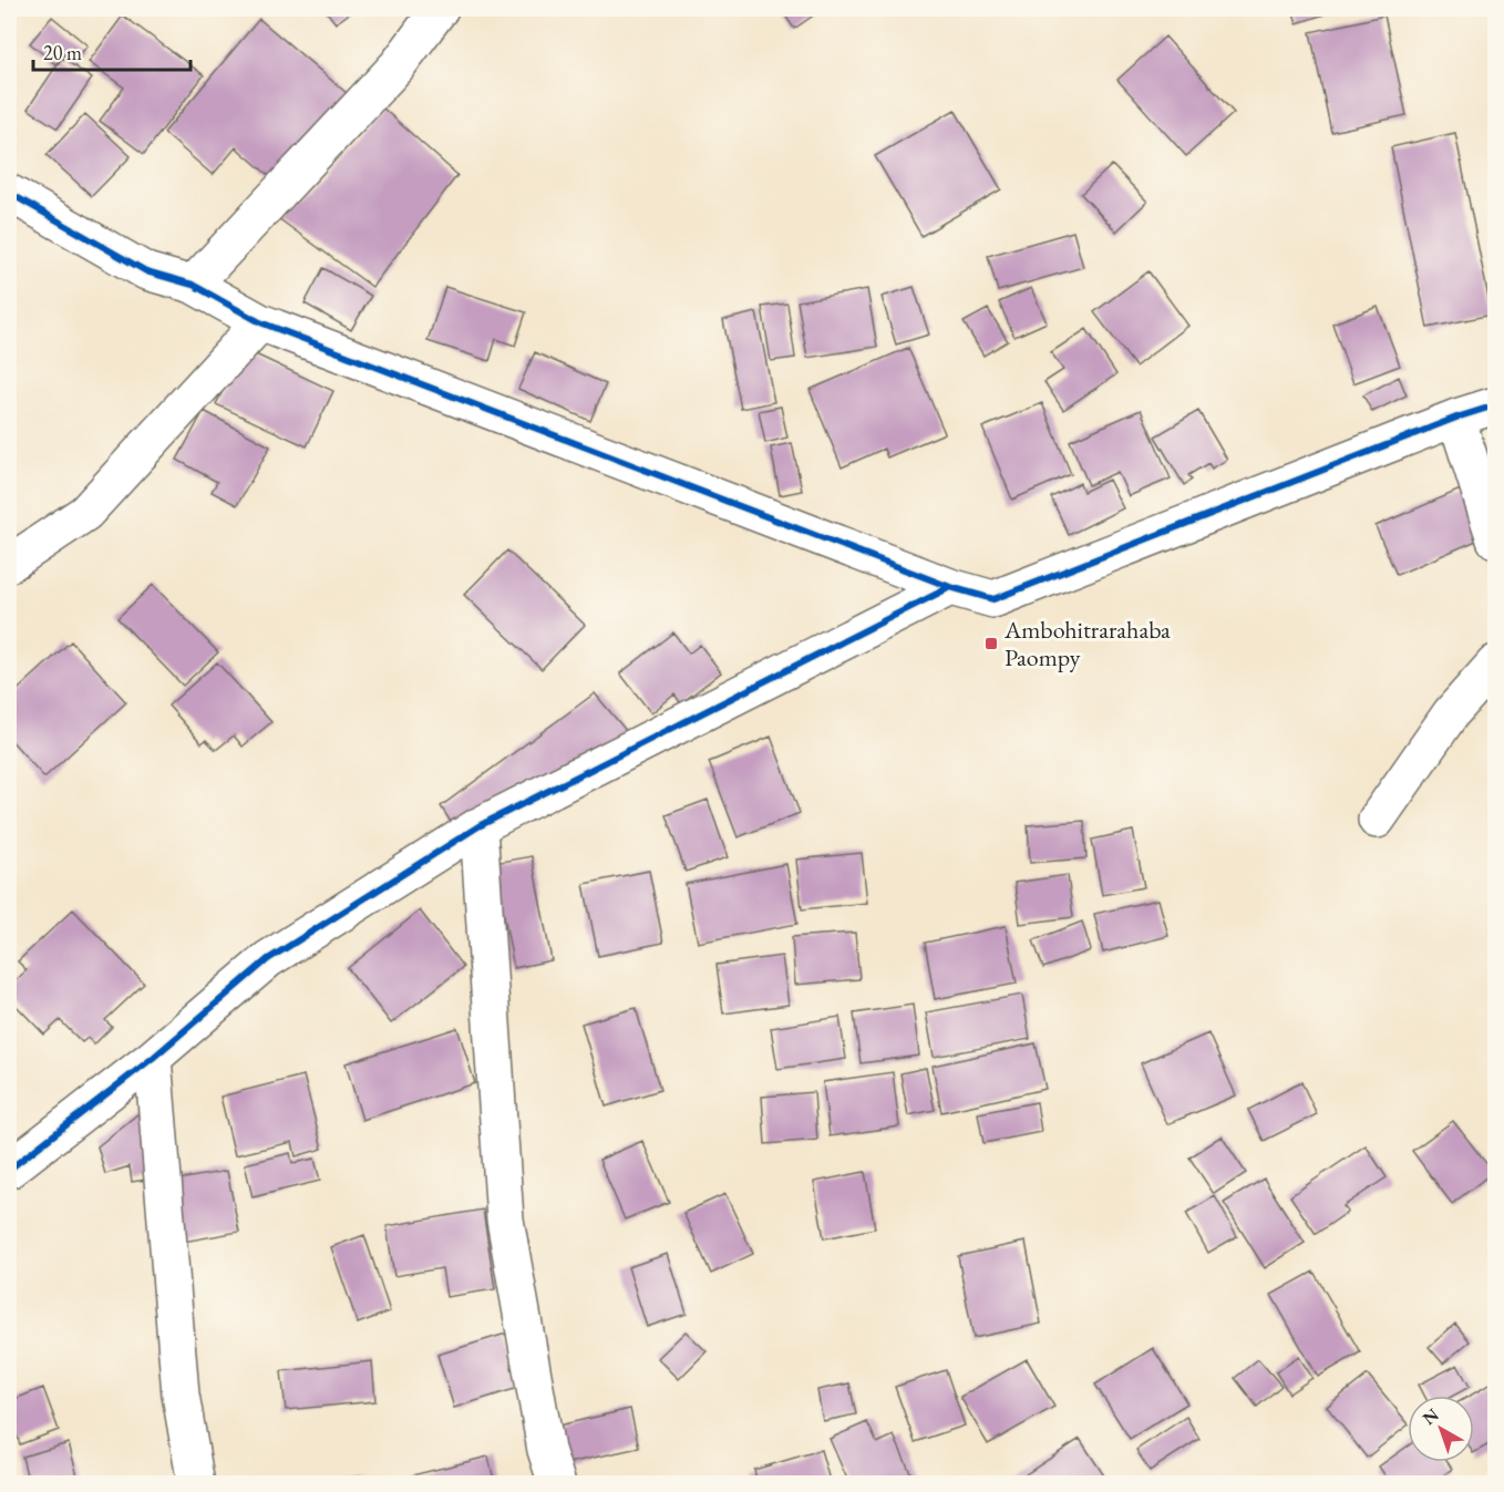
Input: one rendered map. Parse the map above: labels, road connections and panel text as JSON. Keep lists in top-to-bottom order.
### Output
{
  "places": {
    "transit": ["Ambohitrarahaba Paompy"]
  },
  "scale_bar": "20 m",
  "north": "top left"
}
